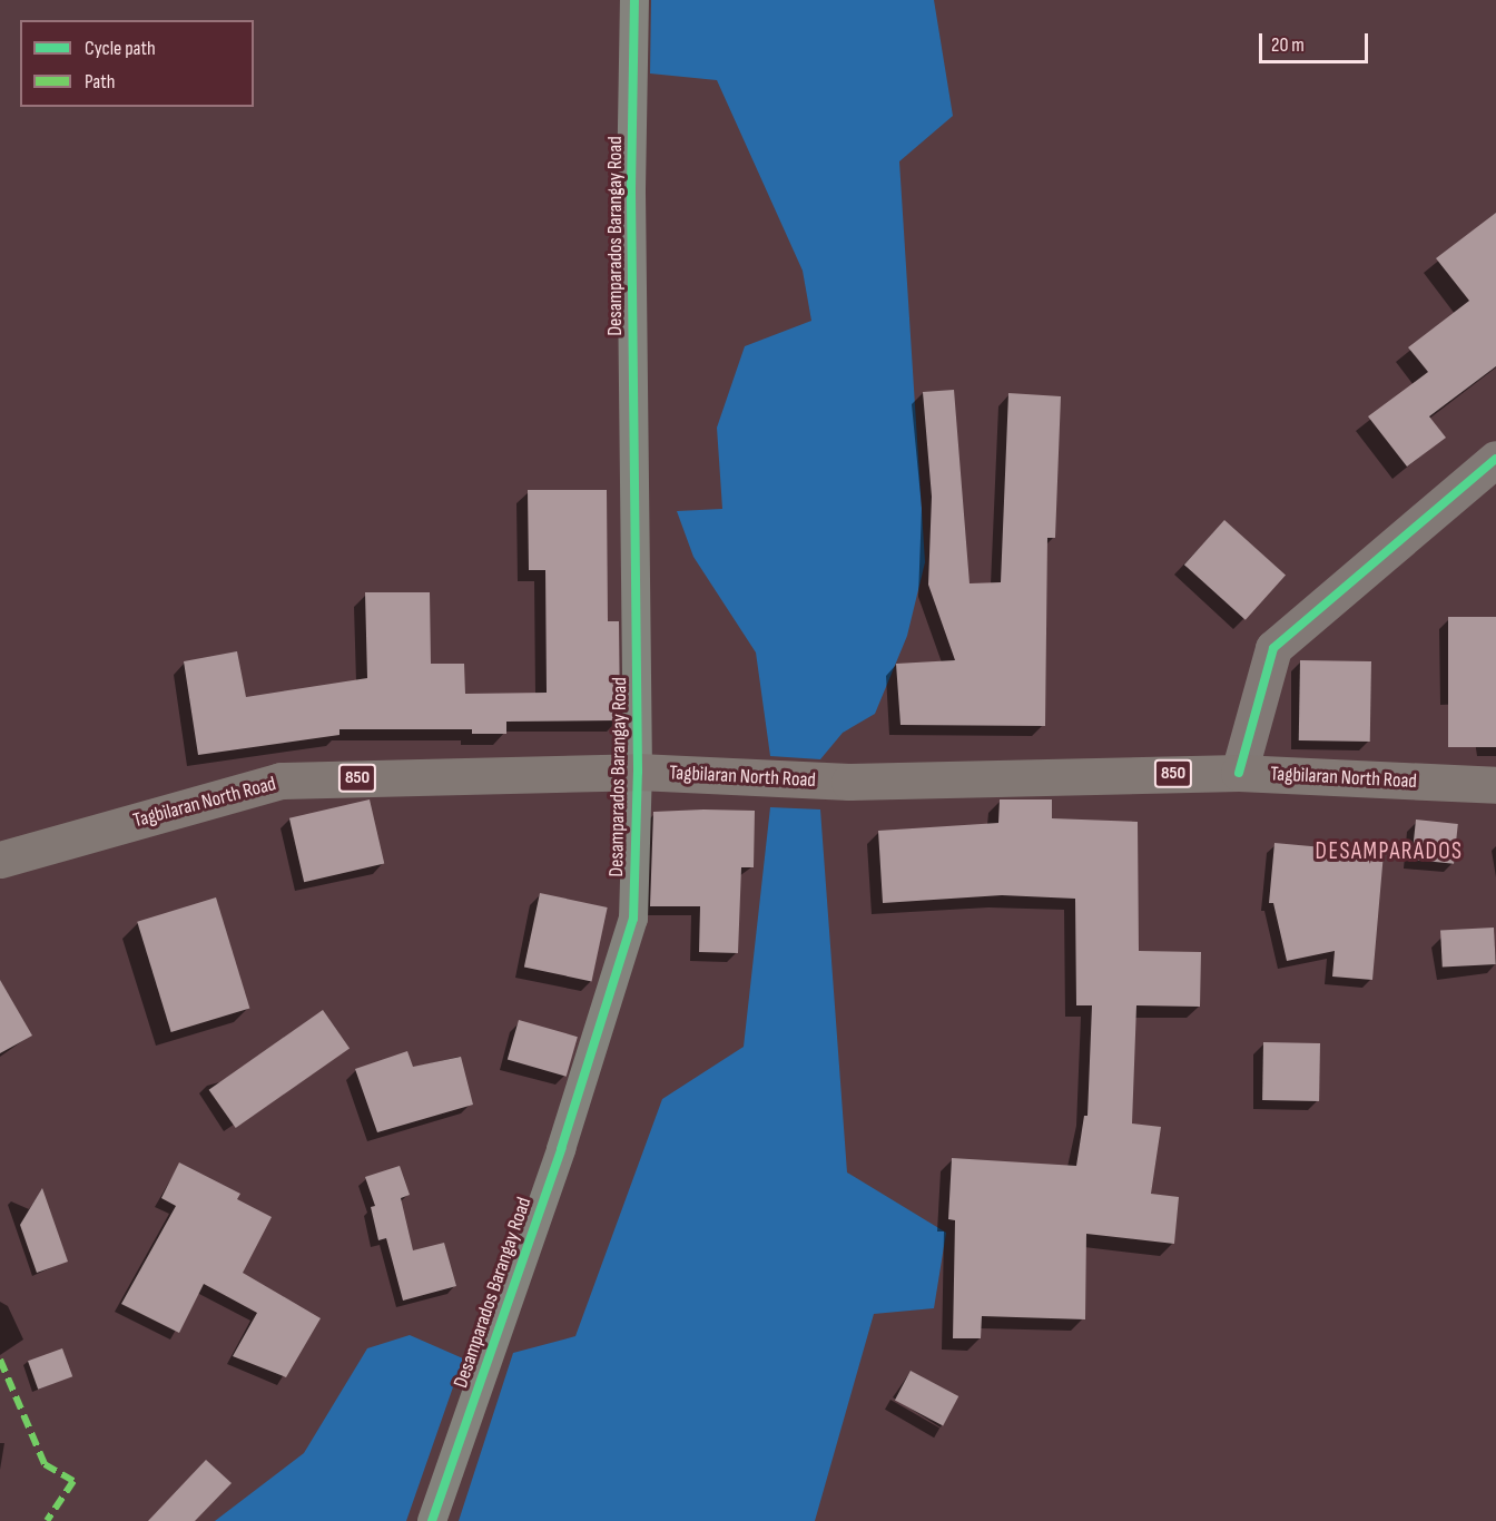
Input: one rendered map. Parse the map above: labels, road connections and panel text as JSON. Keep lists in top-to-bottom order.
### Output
{
  "streets": {
    "main road": ["850", "Tagbilaran North Road"],
    "street": ["Desamparados Barangay Road"]
  },
  "crossings": [
    ["Desamparados Barangay Road", "Tagbilaran North Road"]
  ],
  "districts": ["DESAMPARADOS"],
  "legend": ["Cycle path", "Path"],
  "scale_bar": "20 m"
}
